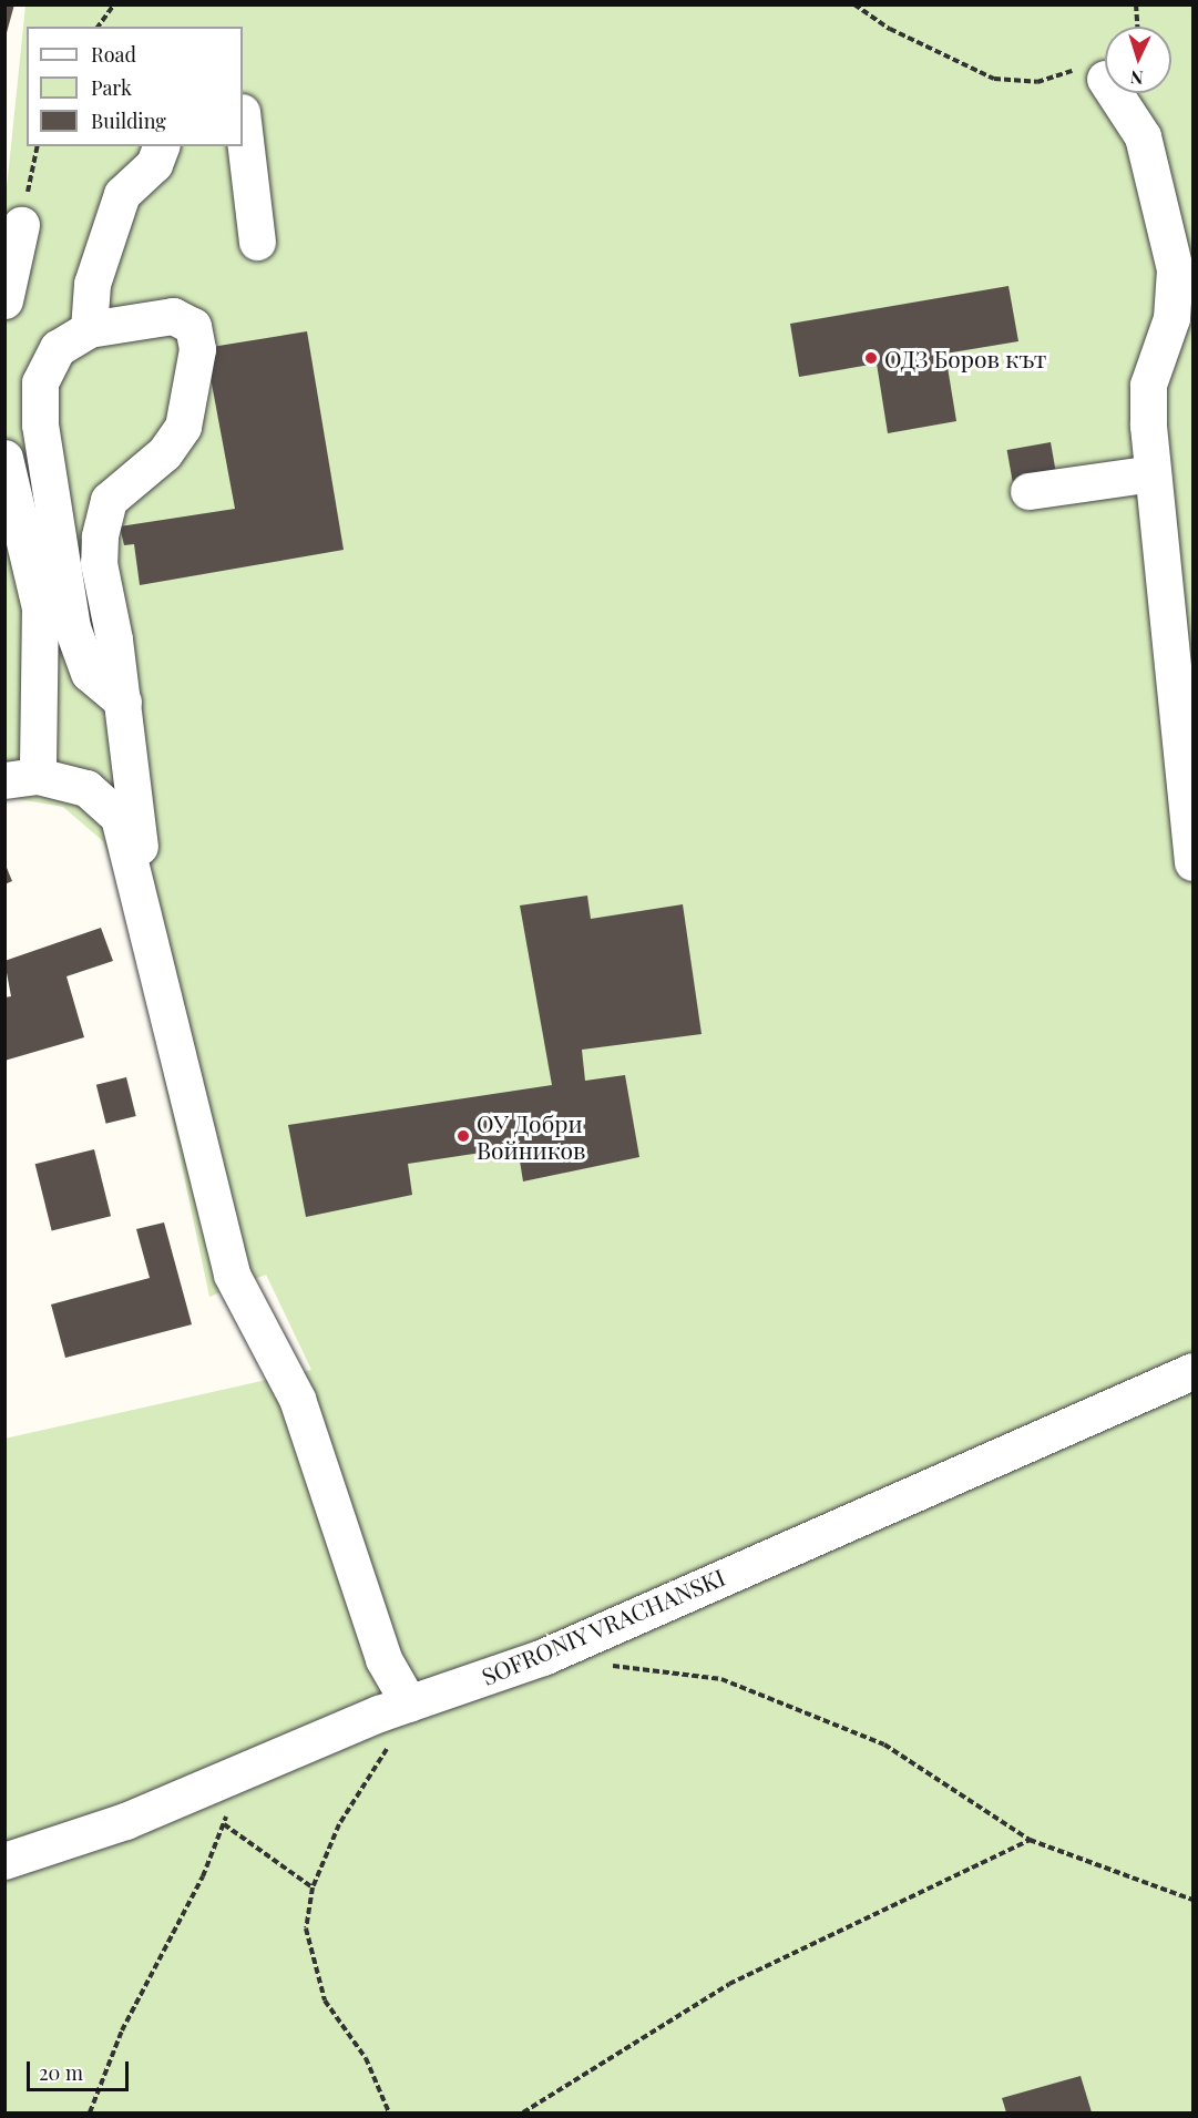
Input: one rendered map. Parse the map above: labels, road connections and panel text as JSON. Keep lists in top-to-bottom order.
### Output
{
  "streets": {
    "street": ["SOFRONIY VRACHANSKI"]
  },
  "places": ["ОДЗ Боров кът", "ОУ Добри Войников"],
  "legend": ["Road", "Park", "Building"],
  "scale_bar": "20 m",
  "north": "bottom"
}
